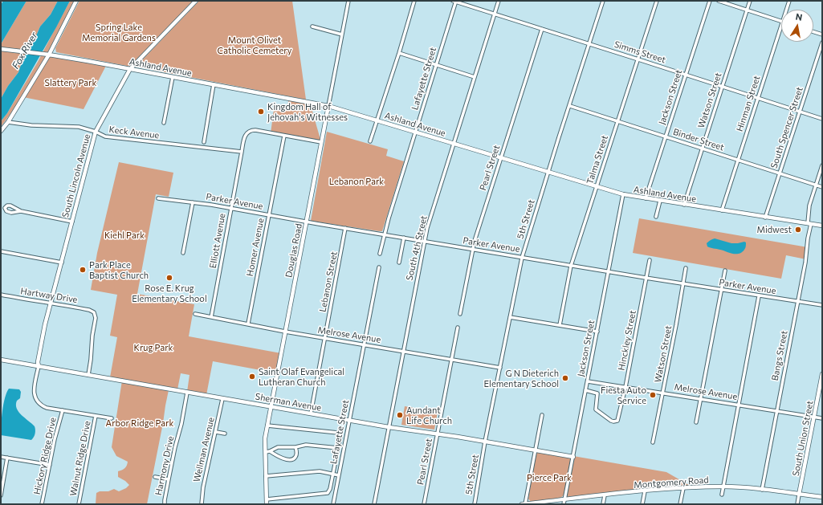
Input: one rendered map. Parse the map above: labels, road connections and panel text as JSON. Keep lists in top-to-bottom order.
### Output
{
  "streets": {
    "street": [
      "Simms Street",
      "Ashland Avenue",
      "Lafayette Street",
      "Jackson Street",
      "Watson Street",
      "Hinman Street",
      "South Spencer Street",
      "Keck Avenue",
      "Binder Street",
      "Talma Street",
      "Pearl Street",
      "South Lincoln Avenue",
      "Parker Avenue",
      "5th Street",
      "Elliott Avenue",
      "Homer Avenue",
      "South 4th Street",
      "Douglas Road",
      "Lebanon Street",
      "Hartway Drive",
      "Melrose Avenue",
      "Hinckley Street",
      "Bangs Street",
      "Sherman Avenue",
      "South Union Street",
      "Wellman Avenue",
      "Hickory Ridge Drive",
      "Walnut Ridge Drive",
      "Harmony Drive",
      "Montgomery Road"
    ]
  },
  "crossings": [
    ["Simms Street", "Lafayette Street"],
    ["Simms Street", "Jackson Street"],
    ["Simms Street", "Watson Street"],
    ["Simms Street", "Hinman Street"],
    ["Simms Street", "South Spencer Street"],
    ["Simms Street", "Talma Street"],
    ["Simms Street", "Pearl Street"],
    ["Simms Street", "5th Street"],
    ["Simms Street", "South 4th Street"],
    ["Ashland Avenue", "Lafayette Street"],
    ["Ashland Avenue", "Jackson Street"],
    ["Ashland Avenue", "Watson Street"],
    ["Ashland Avenue", "Hinman Street"],
    ["Ashland Avenue", "South Spencer Street"],
    ["Ashland Avenue", "Talma Street"],
    ["Ashland Avenue", "Pearl Street"],
    ["Ashland Avenue", "South Lincoln Avenue"],
    ["Ashland Avenue", "5th Street"],
    ["Ashland Avenue", "South 4th Street"],
    ["Ashland Avenue", "Douglas Road"],
    ["Ashland Avenue", "Bangs Street"],
    ["Lafayette Street", "Parker Avenue"],
    ["Lafayette Street", "Melrose Avenue"],
    ["Lafayette Street", "Sherman Avenue"],
    ["Jackson Street", "Binder Street"],
    ["Jackson Street", "Parker Avenue"],
    ["Jackson Street", "Melrose Avenue"],
    ["Jackson Street", "Hinckley Street"],
    ["Jackson Street", "Sherman Avenue"],
    ["Jackson Street", "Montgomery Road"],
    ["Watson Street", "Binder Street"],
    ["Watson Street", "Parker Avenue"],
    ["Watson Street", "Melrose Avenue"],
    ["Hinman Street", "Binder Street"],
    ["South Spencer Street", "Binder Street"],
    ["Keck Avenue", "South Lincoln Avenue"],
    ["Keck Avenue", "Elliott Avenue"],
    ["Binder Street", "Talma Street"],
    ["Binder Street", "5th Street"],
    ["Binder Street", "Bangs Street"],
    ["Talma Street", "Parker Avenue"],
    ["Pearl Street", "Parker Avenue"],
    ["Pearl Street", "Melrose Avenue"],
    ["Pearl Street", "Sherman Avenue"],
    ["South Lincoln Avenue", "Hartway Drive"],
    ["South Lincoln Avenue", "Sherman Avenue"],
    ["Parker Avenue", "5th Street"],
    ["Parker Avenue", "Elliott Avenue"],
    ["Parker Avenue", "Homer Avenue"],
    ["Parker Avenue", "South 4th Street"],
    ["Parker Avenue", "Douglas Road"],
    ["Parker Avenue", "Lebanon Street"],
    ["Parker Avenue", "Hinckley Street"],
    ["Parker Avenue", "Bangs Street"],
    ["5th Street", "Melrose Avenue"],
    ["5th Street", "Sherman Avenue"],
    ["Elliott Avenue", "Homer Avenue"],
    ["Elliott Avenue", "Melrose Avenue"],
    ["Homer Avenue", "Melrose Avenue"],
    ["South 4th Street", "Melrose Avenue"],
    ["South 4th Street", "Sherman Avenue"],
    ["Douglas Road", "Melrose Avenue"],
    ["Douglas Road", "Sherman Avenue"],
    ["Lebanon Street", "Melrose Avenue"],
    ["Lebanon Street", "Sherman Avenue"],
    ["Hartway Drive", "Sherman Avenue"],
    ["Melrose Avenue", "Hinckley Street"],
    ["Melrose Avenue", "Bangs Street"],
    ["Melrose Avenue", "South Union Street"],
    ["Bangs Street", "Montgomery Road"],
    ["Sherman Avenue", "Wellman Avenue"],
    ["Sherman Avenue", "Harmony Drive"],
    ["South Union Street", "Montgomery Road"]
  ],
  "water": ["Fox River"],
  "parks": [
    "Spring Lake Memorial Gardens",
    "Mount Olivet Catholic Cemetery",
    "Slattery Park",
    "Lebanon Park",
    "Kiehl Park",
    "Krug Park",
    "Arbor Ridge Park",
    "Pierce Park"
  ],
  "places": [
    "Kingdom Hall of Jehovah's Witnesses",
    "Midwest",
    "Park Place Baptist Church",
    "Rose E. Krug Elementary School",
    "Saint Olaf Evangelical Lutheran Church",
    "G N Dieterich Elementary School",
    "Fiesta Auto Service",
    "Aundant Life Church"
  ],
  "north": "top"
}
